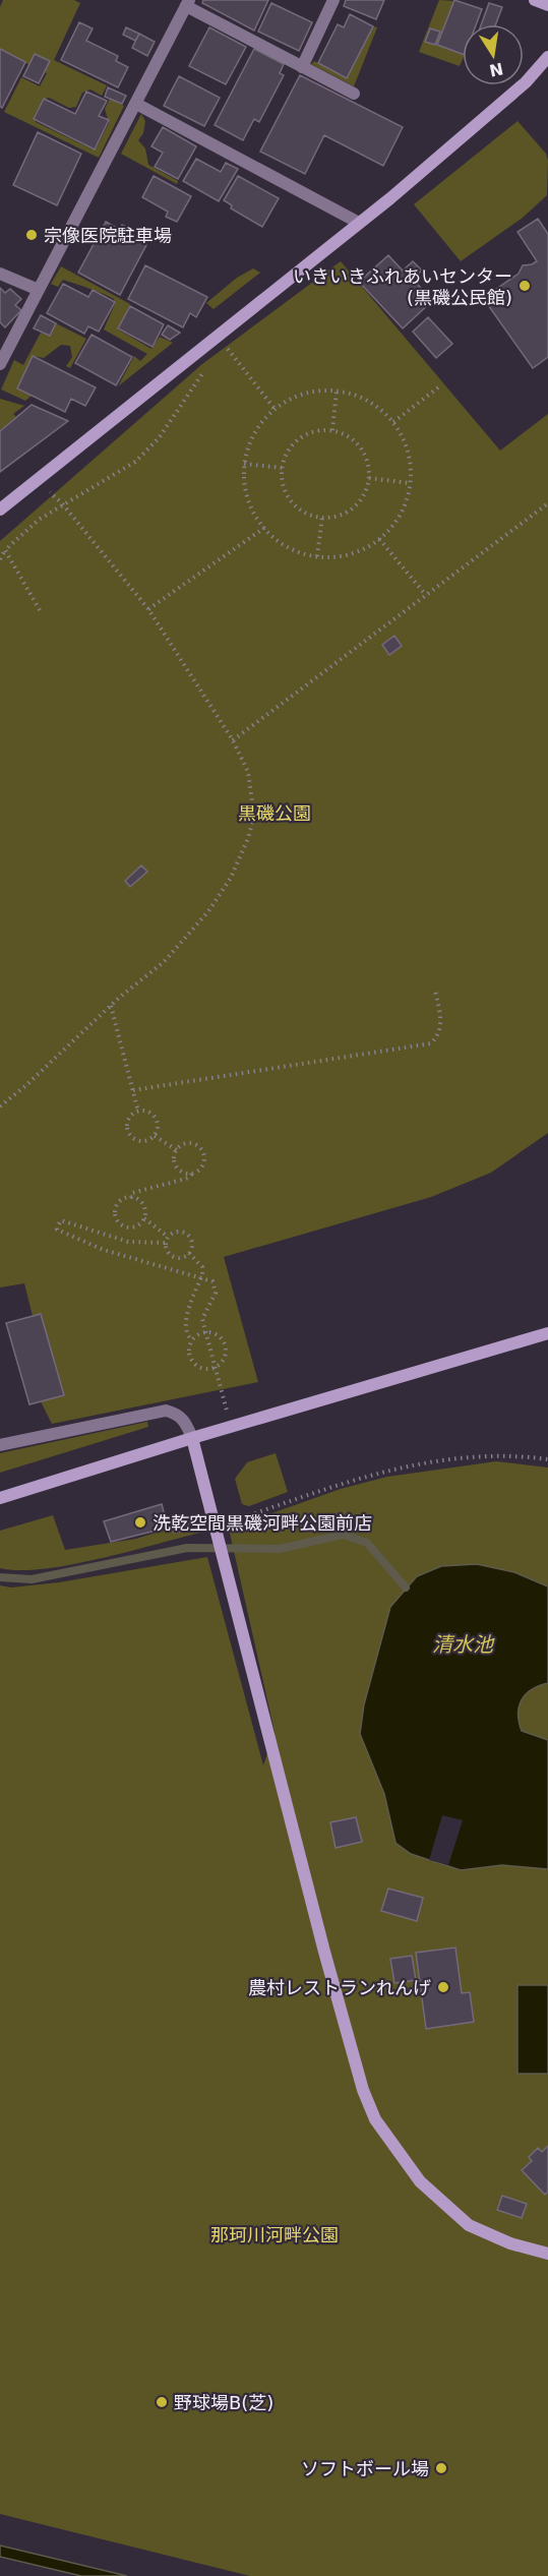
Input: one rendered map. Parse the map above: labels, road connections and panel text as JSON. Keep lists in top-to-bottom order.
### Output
{
  "water": ["清水池"],
  "parks": ["黒磯公園", "那珂川河畔公園"],
  "places": [
    "宗像医院駐車場",
    "いきいきふれあいセンター (黒磯公民館)",
    "洗乾空間黒磯河畔公園前店",
    "農村レストランれんげ",
    "野球場B(芝)",
    "ソフトボール場"
  ],
  "north": "bottom"
}
